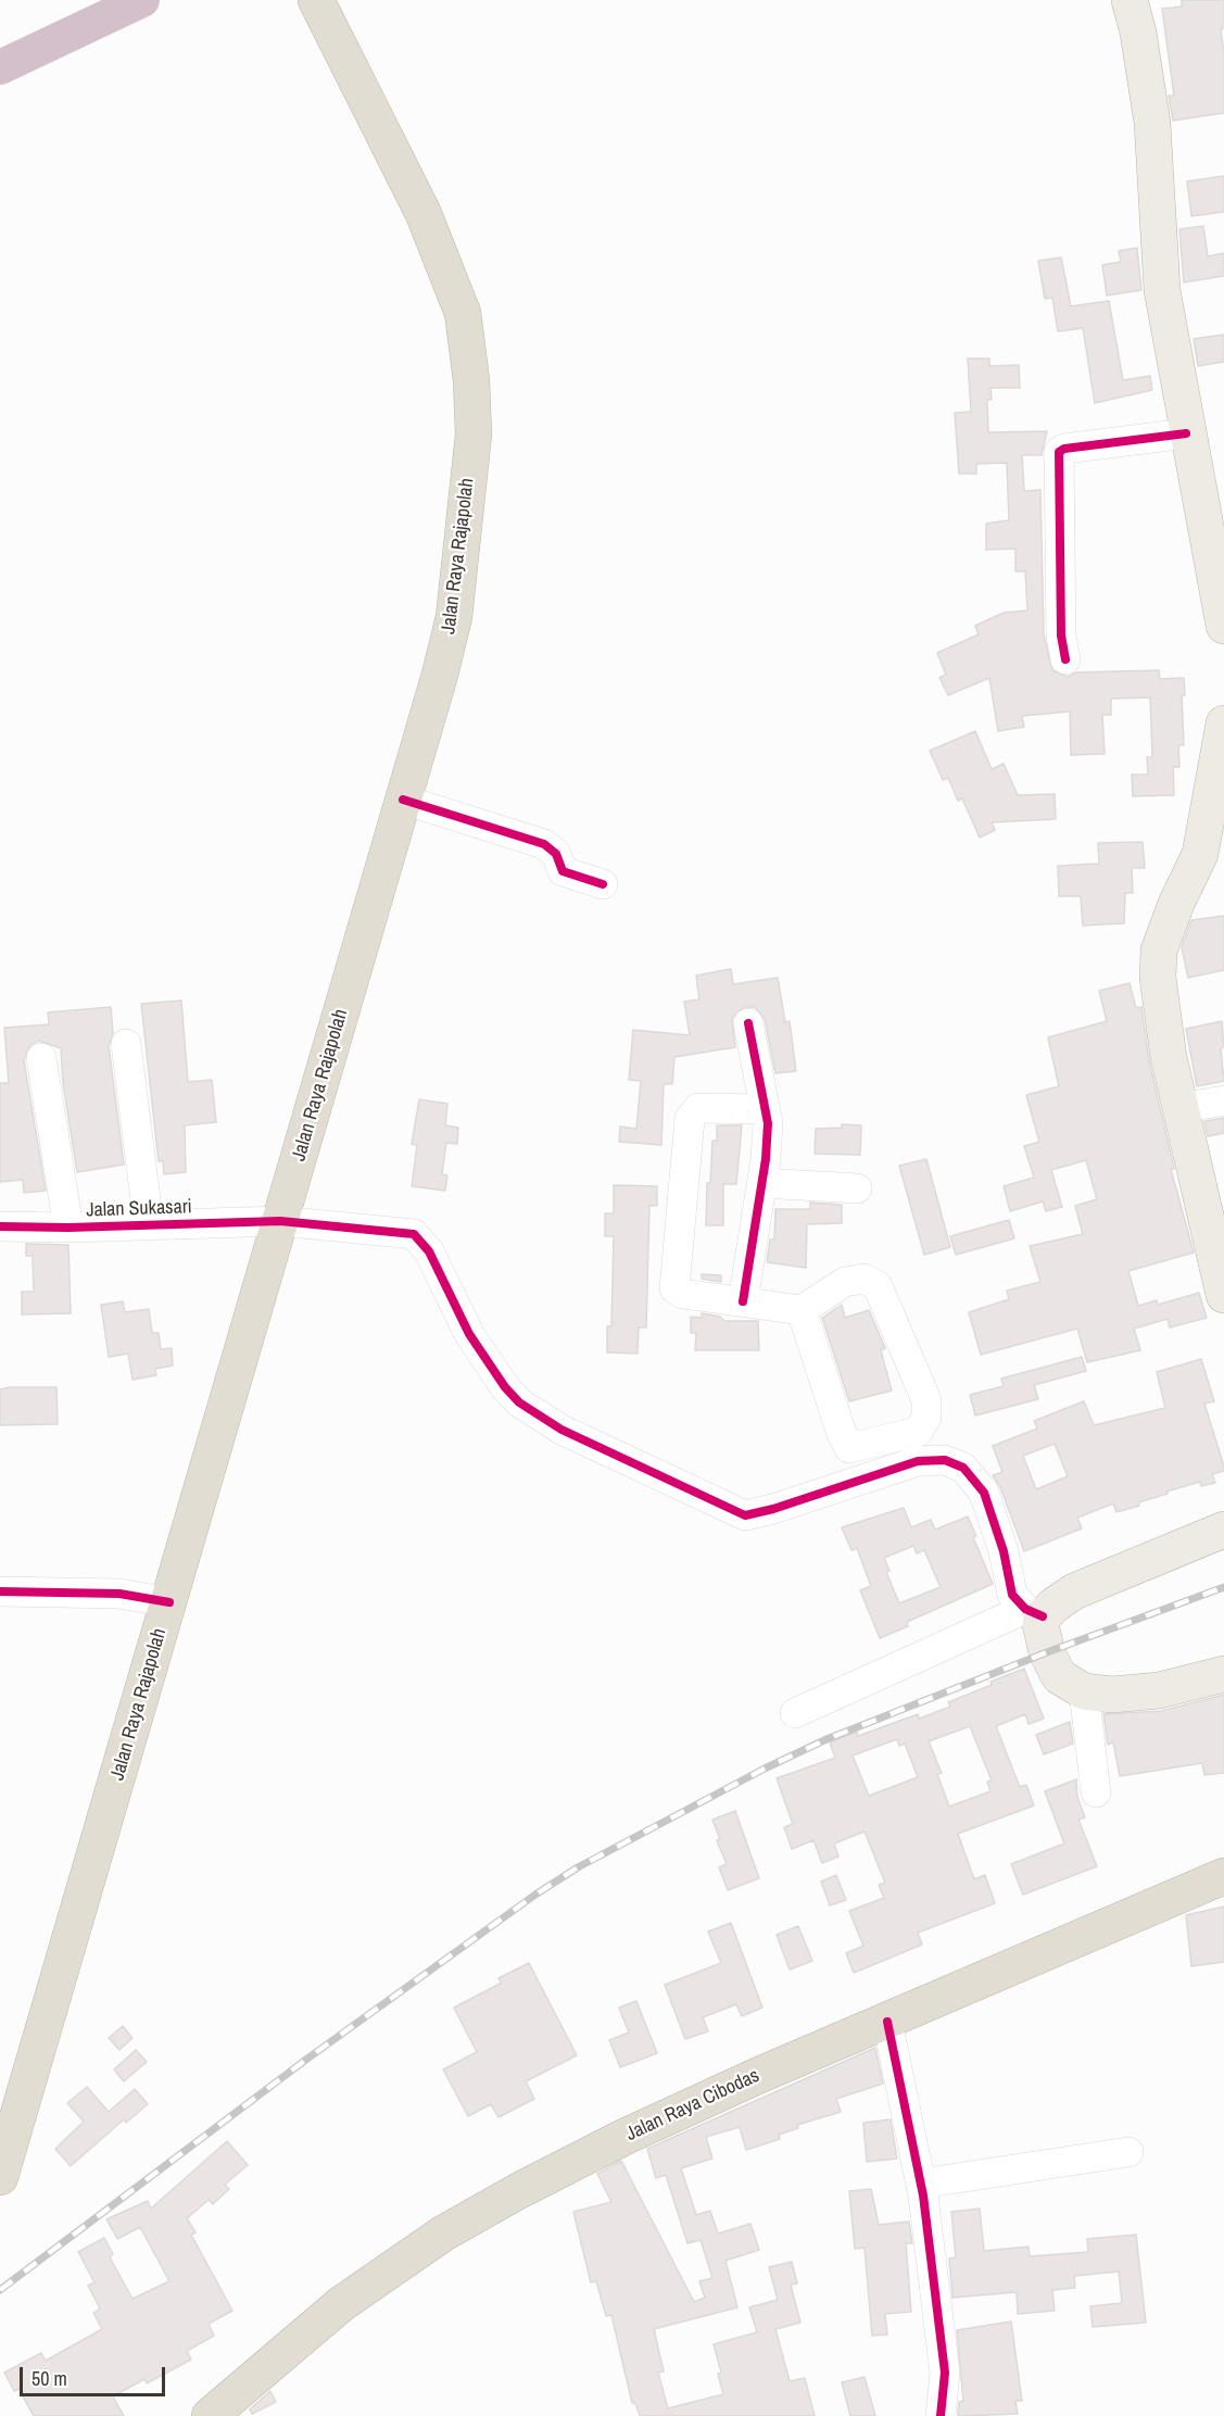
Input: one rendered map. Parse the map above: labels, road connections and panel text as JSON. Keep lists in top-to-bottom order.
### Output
{
  "streets": {
    "highway": ["Jalan Raya Rajapolah", "Jalan Raya Cibodas"],
    "street": ["Jalan Sukasari"]
  },
  "crossings": [
    ["Jalan Raya Rajapolah", "Jalan Sukasari"]
  ],
  "scale_bar": "50 m"
}
